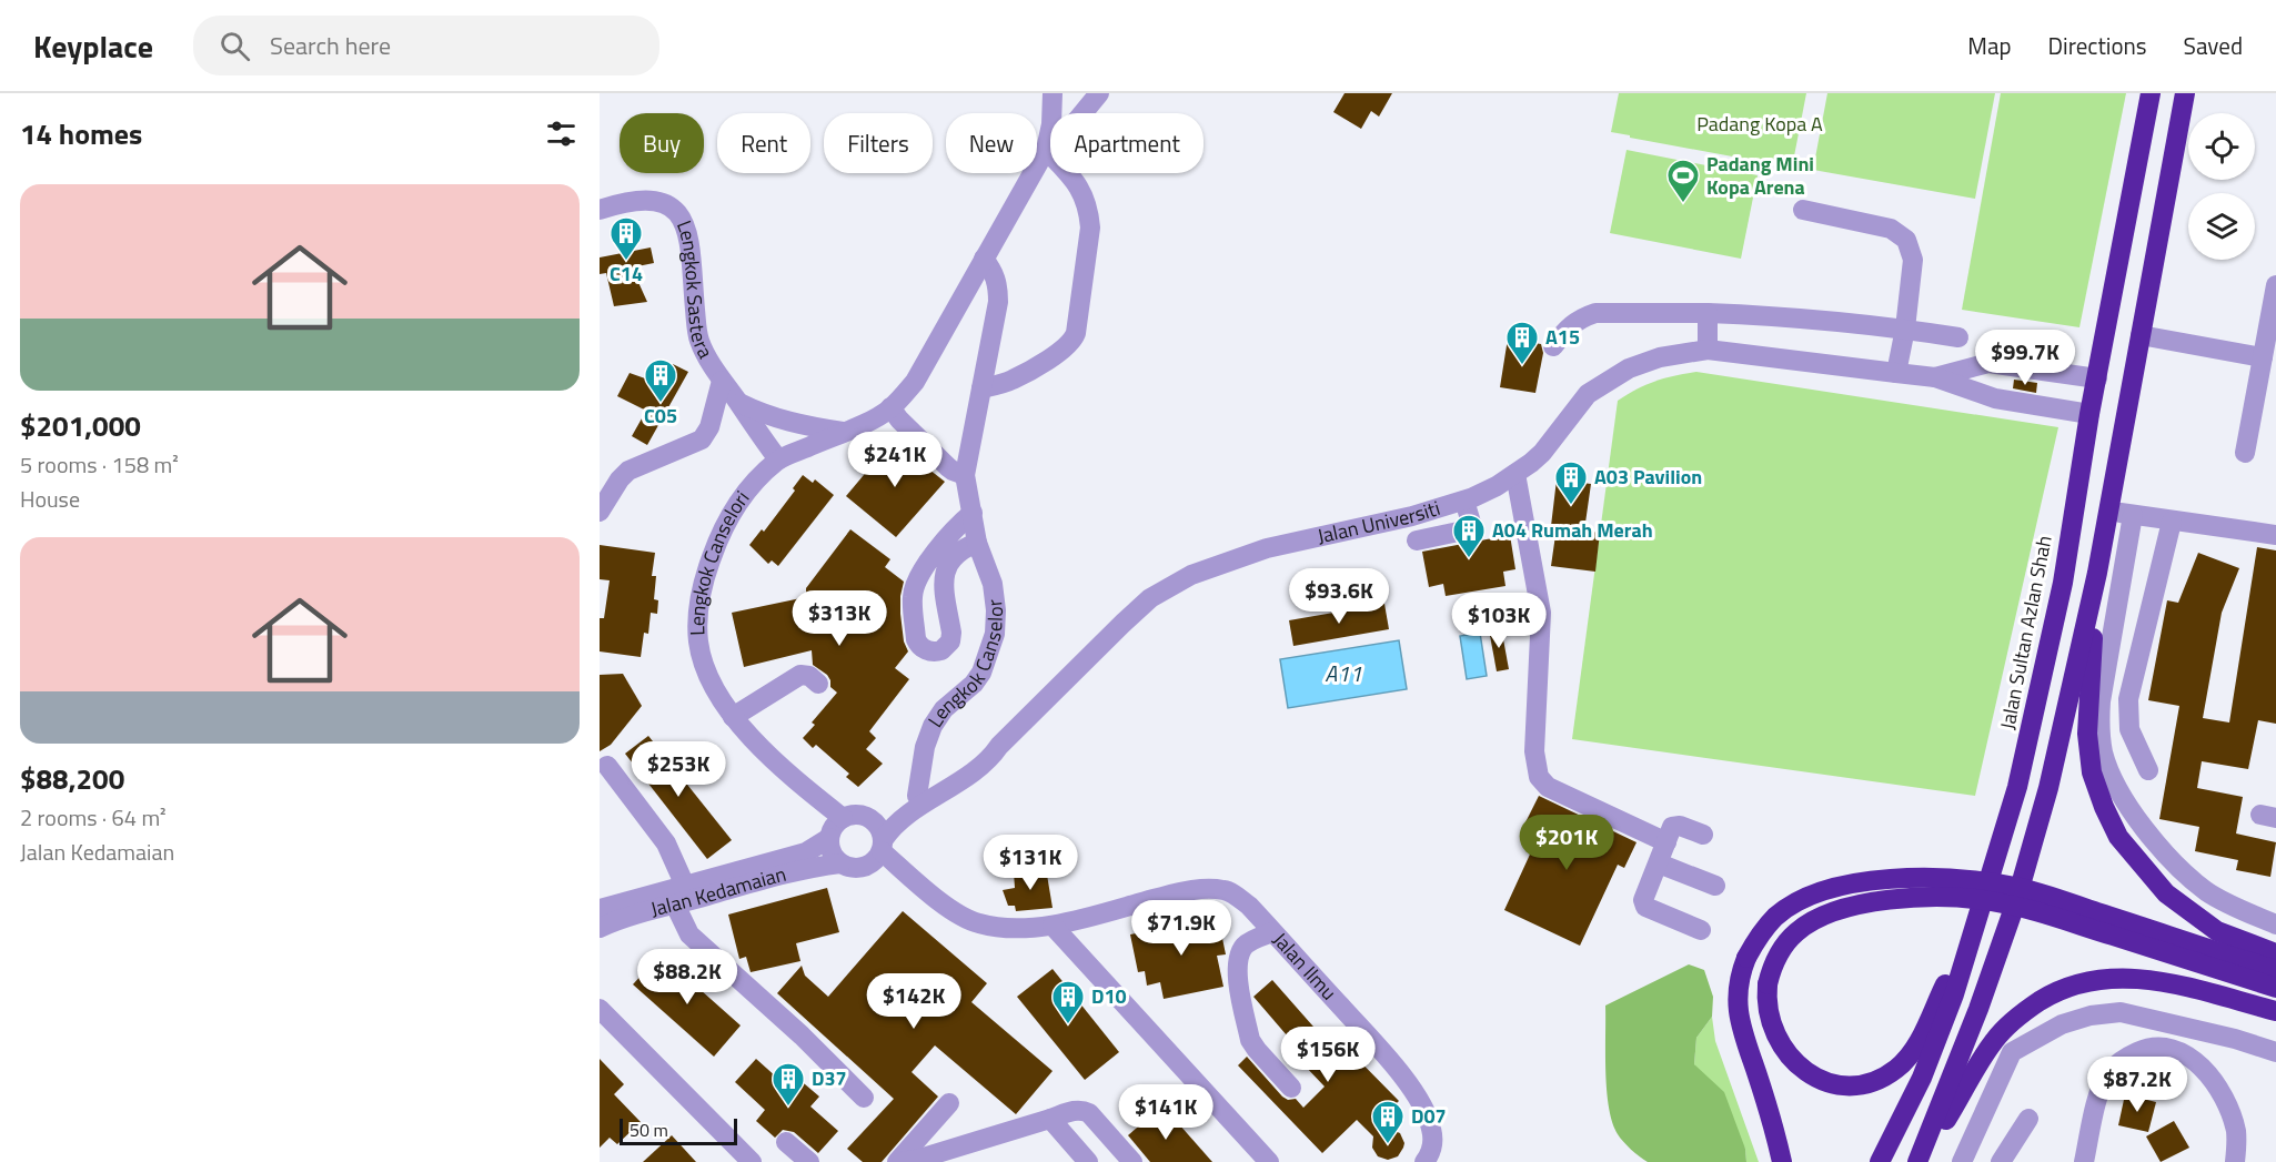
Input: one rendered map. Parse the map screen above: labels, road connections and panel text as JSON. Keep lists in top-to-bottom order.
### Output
{
  "streets": {
    "highway": ["Jalan Sultan Azlan Shah"],
    "street": [
      "Lengkok Sastera",
      "Jalan Universiti",
      "Lengkok Canselori",
      "Lengkok Canselor",
      "Jalan Kedamaian",
      "Jalan Ilmu"
    ]
  },
  "crossings": [
    ["Lengkok Sastera", "Lengkok Canselori"],
    ["Jalan Universiti", "Lengkok Canselori"],
    ["Jalan Universiti", "Jalan Sultan Azlan Shah"],
    ["Jalan Universiti", "Lengkok Canselor"],
    ["Jalan Universiti", "Jalan Kedamaian"],
    ["Jalan Universiti", "Jalan Ilmu"],
    ["Lengkok Canselori", "Lengkok Canselor"],
    ["Lengkok Canselori", "Jalan Kedamaian"],
    ["Lengkok Canselori", "Jalan Ilmu"],
    ["Jalan Kedamaian", "Jalan Ilmu"]
  ],
  "water": ["A11"],
  "parks": ["Padang Kopa A"],
  "places": {
    "sports": ["Padang Mini Kopa Arena"],
    "building": [
      "C14",
      "A15",
      "C05",
      "A03 Pavilion",
      "A04 Rumah Merah",
      "D10",
      "D37",
      "D07"
    ]
  },
  "scale_bar": "50 m",
  "page": {
    "header": "Keyplace",
    "search": "Search here",
    "nav": ["Map", "Directions", "Saved"],
    "heading": "14 homes",
    "chip": [
      "Buy",
      "Rent",
      "Filters",
      "New",
      "Apartment"
    ],
    "list": [
      {
        "name": "$201,000",
        "note": "5 rooms · 158 m² · House"
      },
      {
        "name": "$88,200",
        "note": "2 rooms · 64 m² · Jalan Kedamaian"
      }
    ],
    "price": [
      "$99.7K",
      "$241K",
      "$93.6K",
      "$313K",
      "$103K",
      "$253K",
      "$201K",
      "$131K",
      "$71.9K",
      "$88.2K",
      "$142K",
      "$156K",
      "$87.2K",
      "$141K"
    ],
    "scale": "50 m"
  }
}
